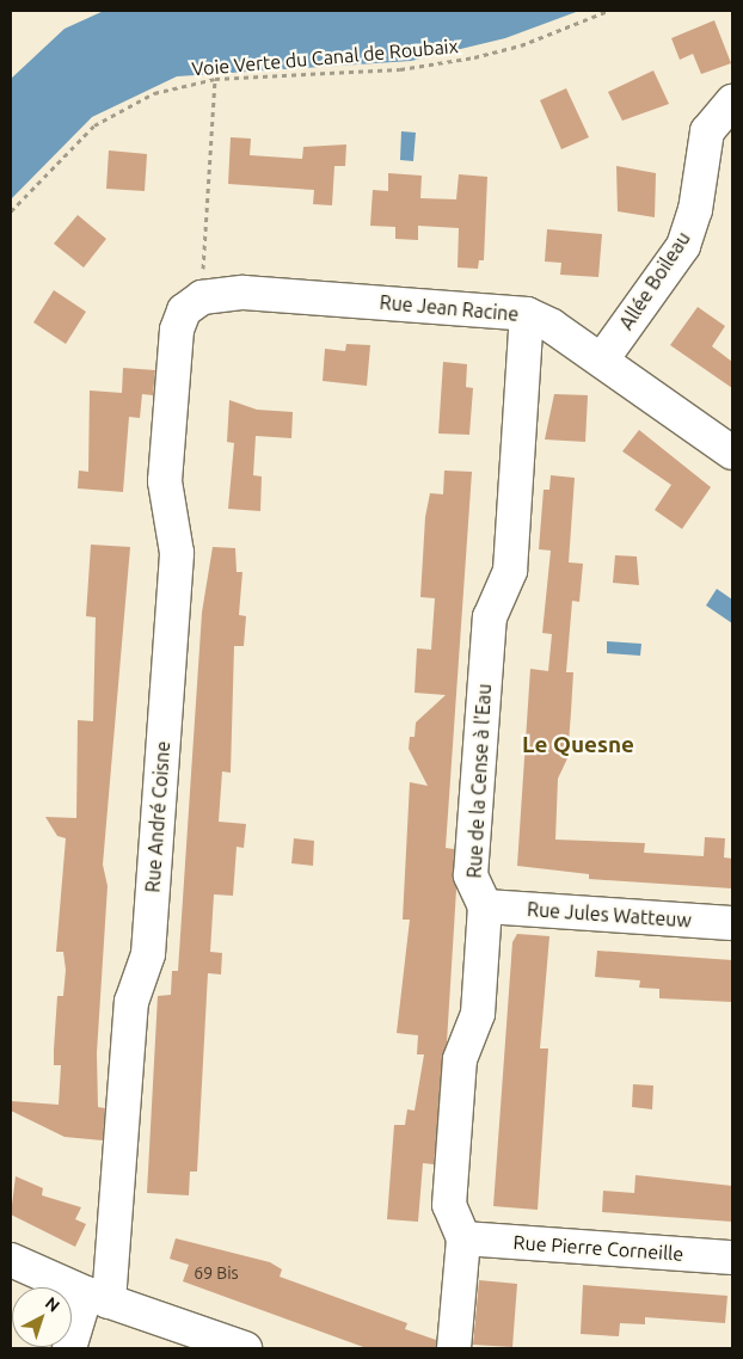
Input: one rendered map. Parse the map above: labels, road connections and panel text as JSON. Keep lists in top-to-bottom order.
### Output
{
  "streets": {
    "street": [
      "Allée Boileau",
      "Rue Jean Racine",
      "Rue de la Cense à l'Eau",
      "Rue André Coisne",
      "Rue Jules Watteuw",
      "Rue Pierre Corneille"
    ],
    "path": ["Voie Verte du Canal de Roubaix"]
  },
  "crossings": [
    ["Allée Boileau", "Rue Jean Racine"],
    ["Rue Jean Racine", "Rue de la Cense à l'Eau"],
    ["Rue Jean Racine", "Rue André Coisne"],
    ["Rue de la Cense à l'Eau", "Rue Jules Watteuw"],
    ["Rue de la Cense à l'Eau", "Rue Pierre Corneille"]
  ],
  "districts": ["Le Quesne"],
  "house_numbers": ["69 Bis"],
  "north": "top right"
}
